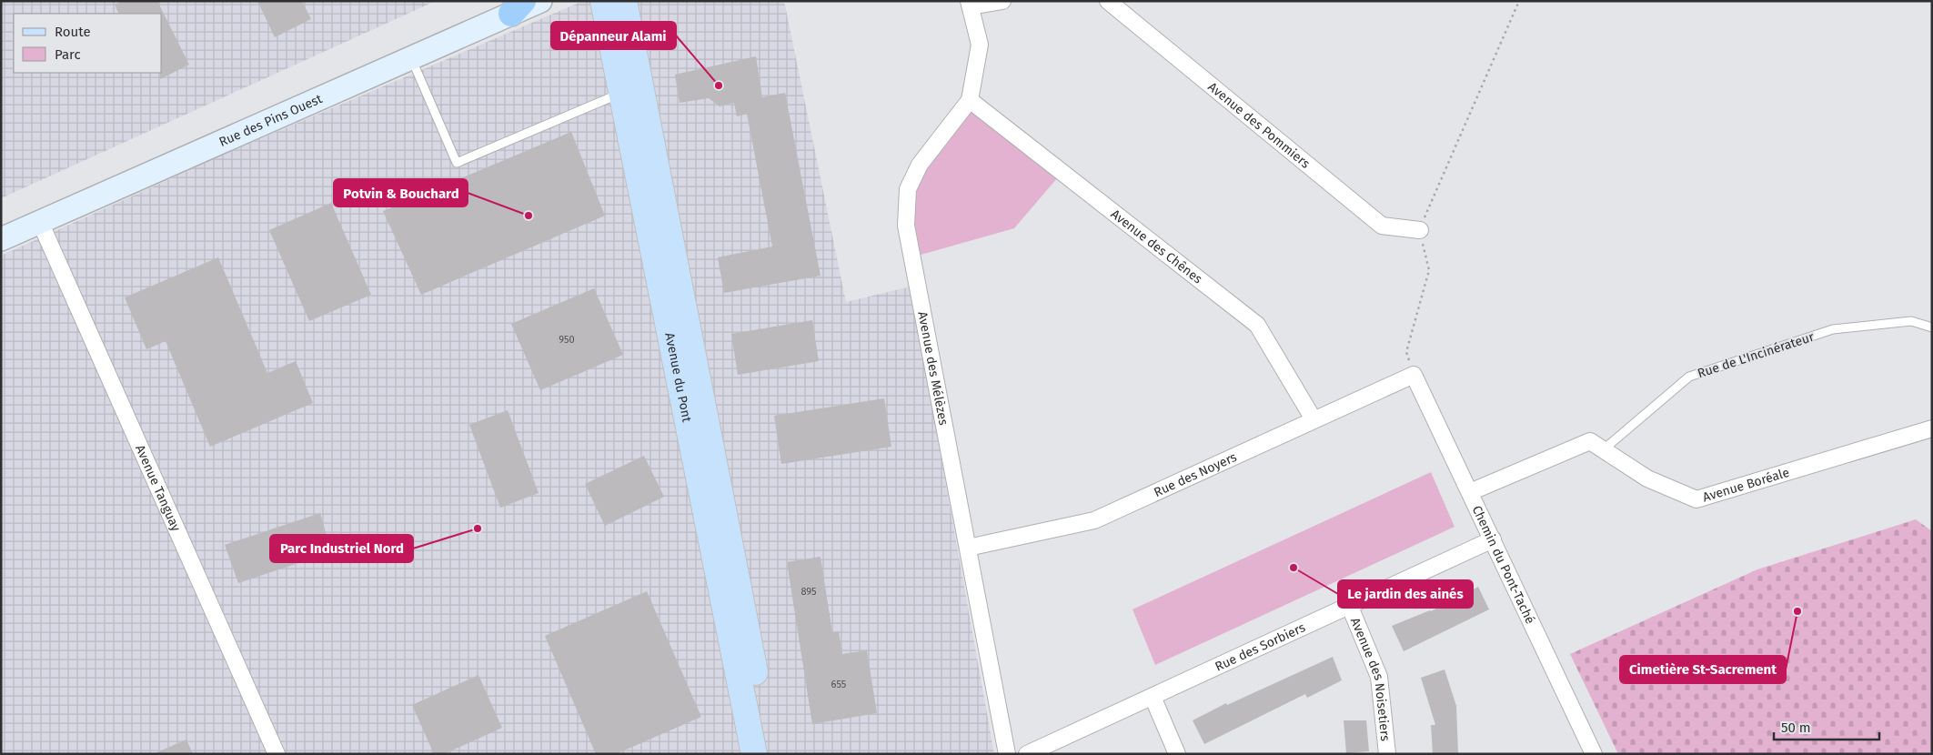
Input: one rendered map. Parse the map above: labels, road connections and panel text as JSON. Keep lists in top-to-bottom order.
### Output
{
  "streets": {
    "main road": ["Rue des Pins Ouest", "Avenue du Pont"],
    "street": [
      "Avenue des Pommiers",
      "Avenue des Chênes",
      "Avenue des Mélèzes",
      "Rue des Noyers",
      "Avenue Boréale",
      "Avenue Tanguay",
      "Chemin du Pont-Taché",
      "Rue des Sorbiers",
      "Avenue des Noisetiers"
    ],
    "lane": ["Rue de L'Incinérateur"]
  },
  "crossings": [
    ["Rue des Pins Ouest", "Avenue Tanguay"],
    ["Avenue des Chênes", "Avenue des Mélèzes"],
    ["Avenue des Chênes", "Rue des Noyers"],
    ["Rue de L'Incinérateur", "Avenue Boréale"],
    ["Avenue des Mélèzes", "Rue des Noyers"],
    ["Rue des Noyers", "Chemin du Pont-Taché"],
    ["Avenue Boréale", "Chemin du Pont-Taché"],
    ["Chemin du Pont-Taché", "Rue des Sorbiers"],
    ["Rue des Sorbiers", "Avenue des Noisetiers"]
  ],
  "places": [
    "Dépanneur Alami",
    "Potvin & Bouchard",
    "Parc Industriel Nord",
    "Le jardin des ainés",
    "Cimetière St-Sacrement"
  ],
  "house_numbers": ["950", "895", "655"],
  "legend": ["Route", "Parc"],
  "scale_bar": "50 m"
}
